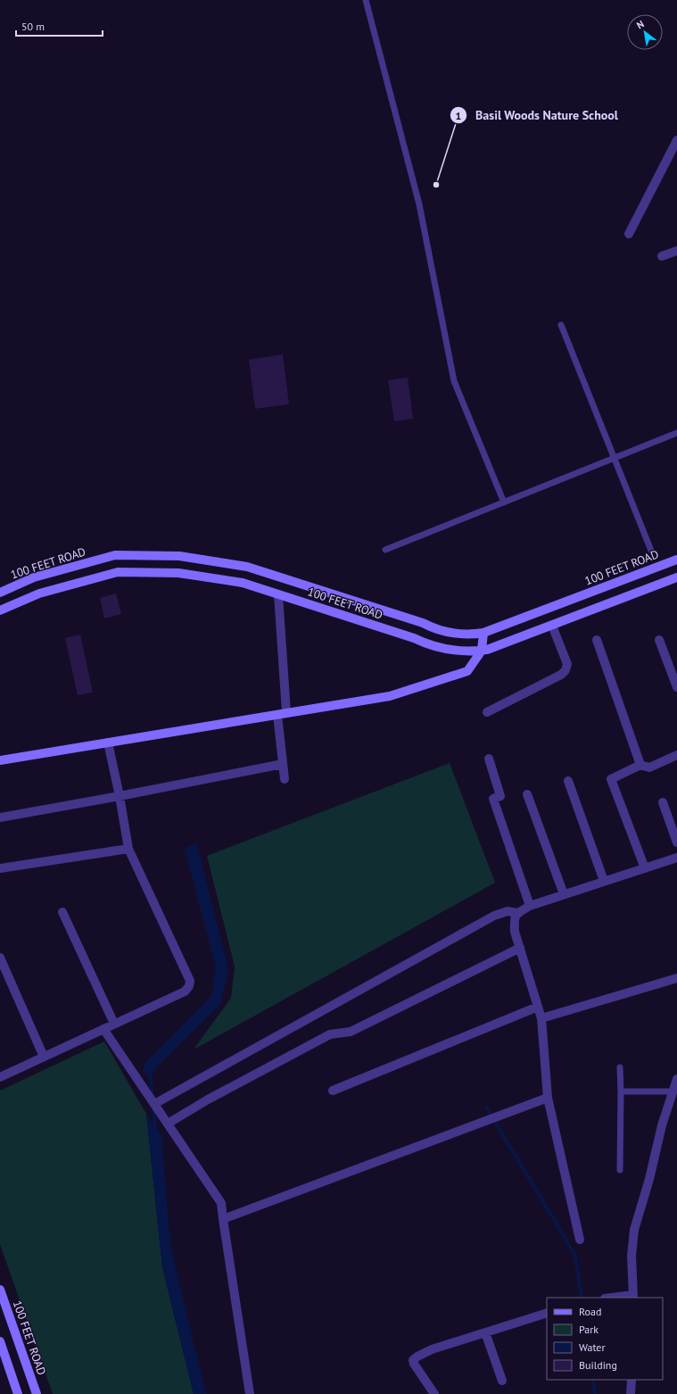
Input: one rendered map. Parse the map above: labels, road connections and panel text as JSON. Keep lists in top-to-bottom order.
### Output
{
  "streets": {
    "main road": ["100 FEET ROAD"]
  },
  "places": ["Basil Woods Nature School"],
  "legend": [
    "Road",
    "Park",
    "Water",
    "Building"
  ],
  "scale_bar": "50 m",
  "north": "top left"
}
